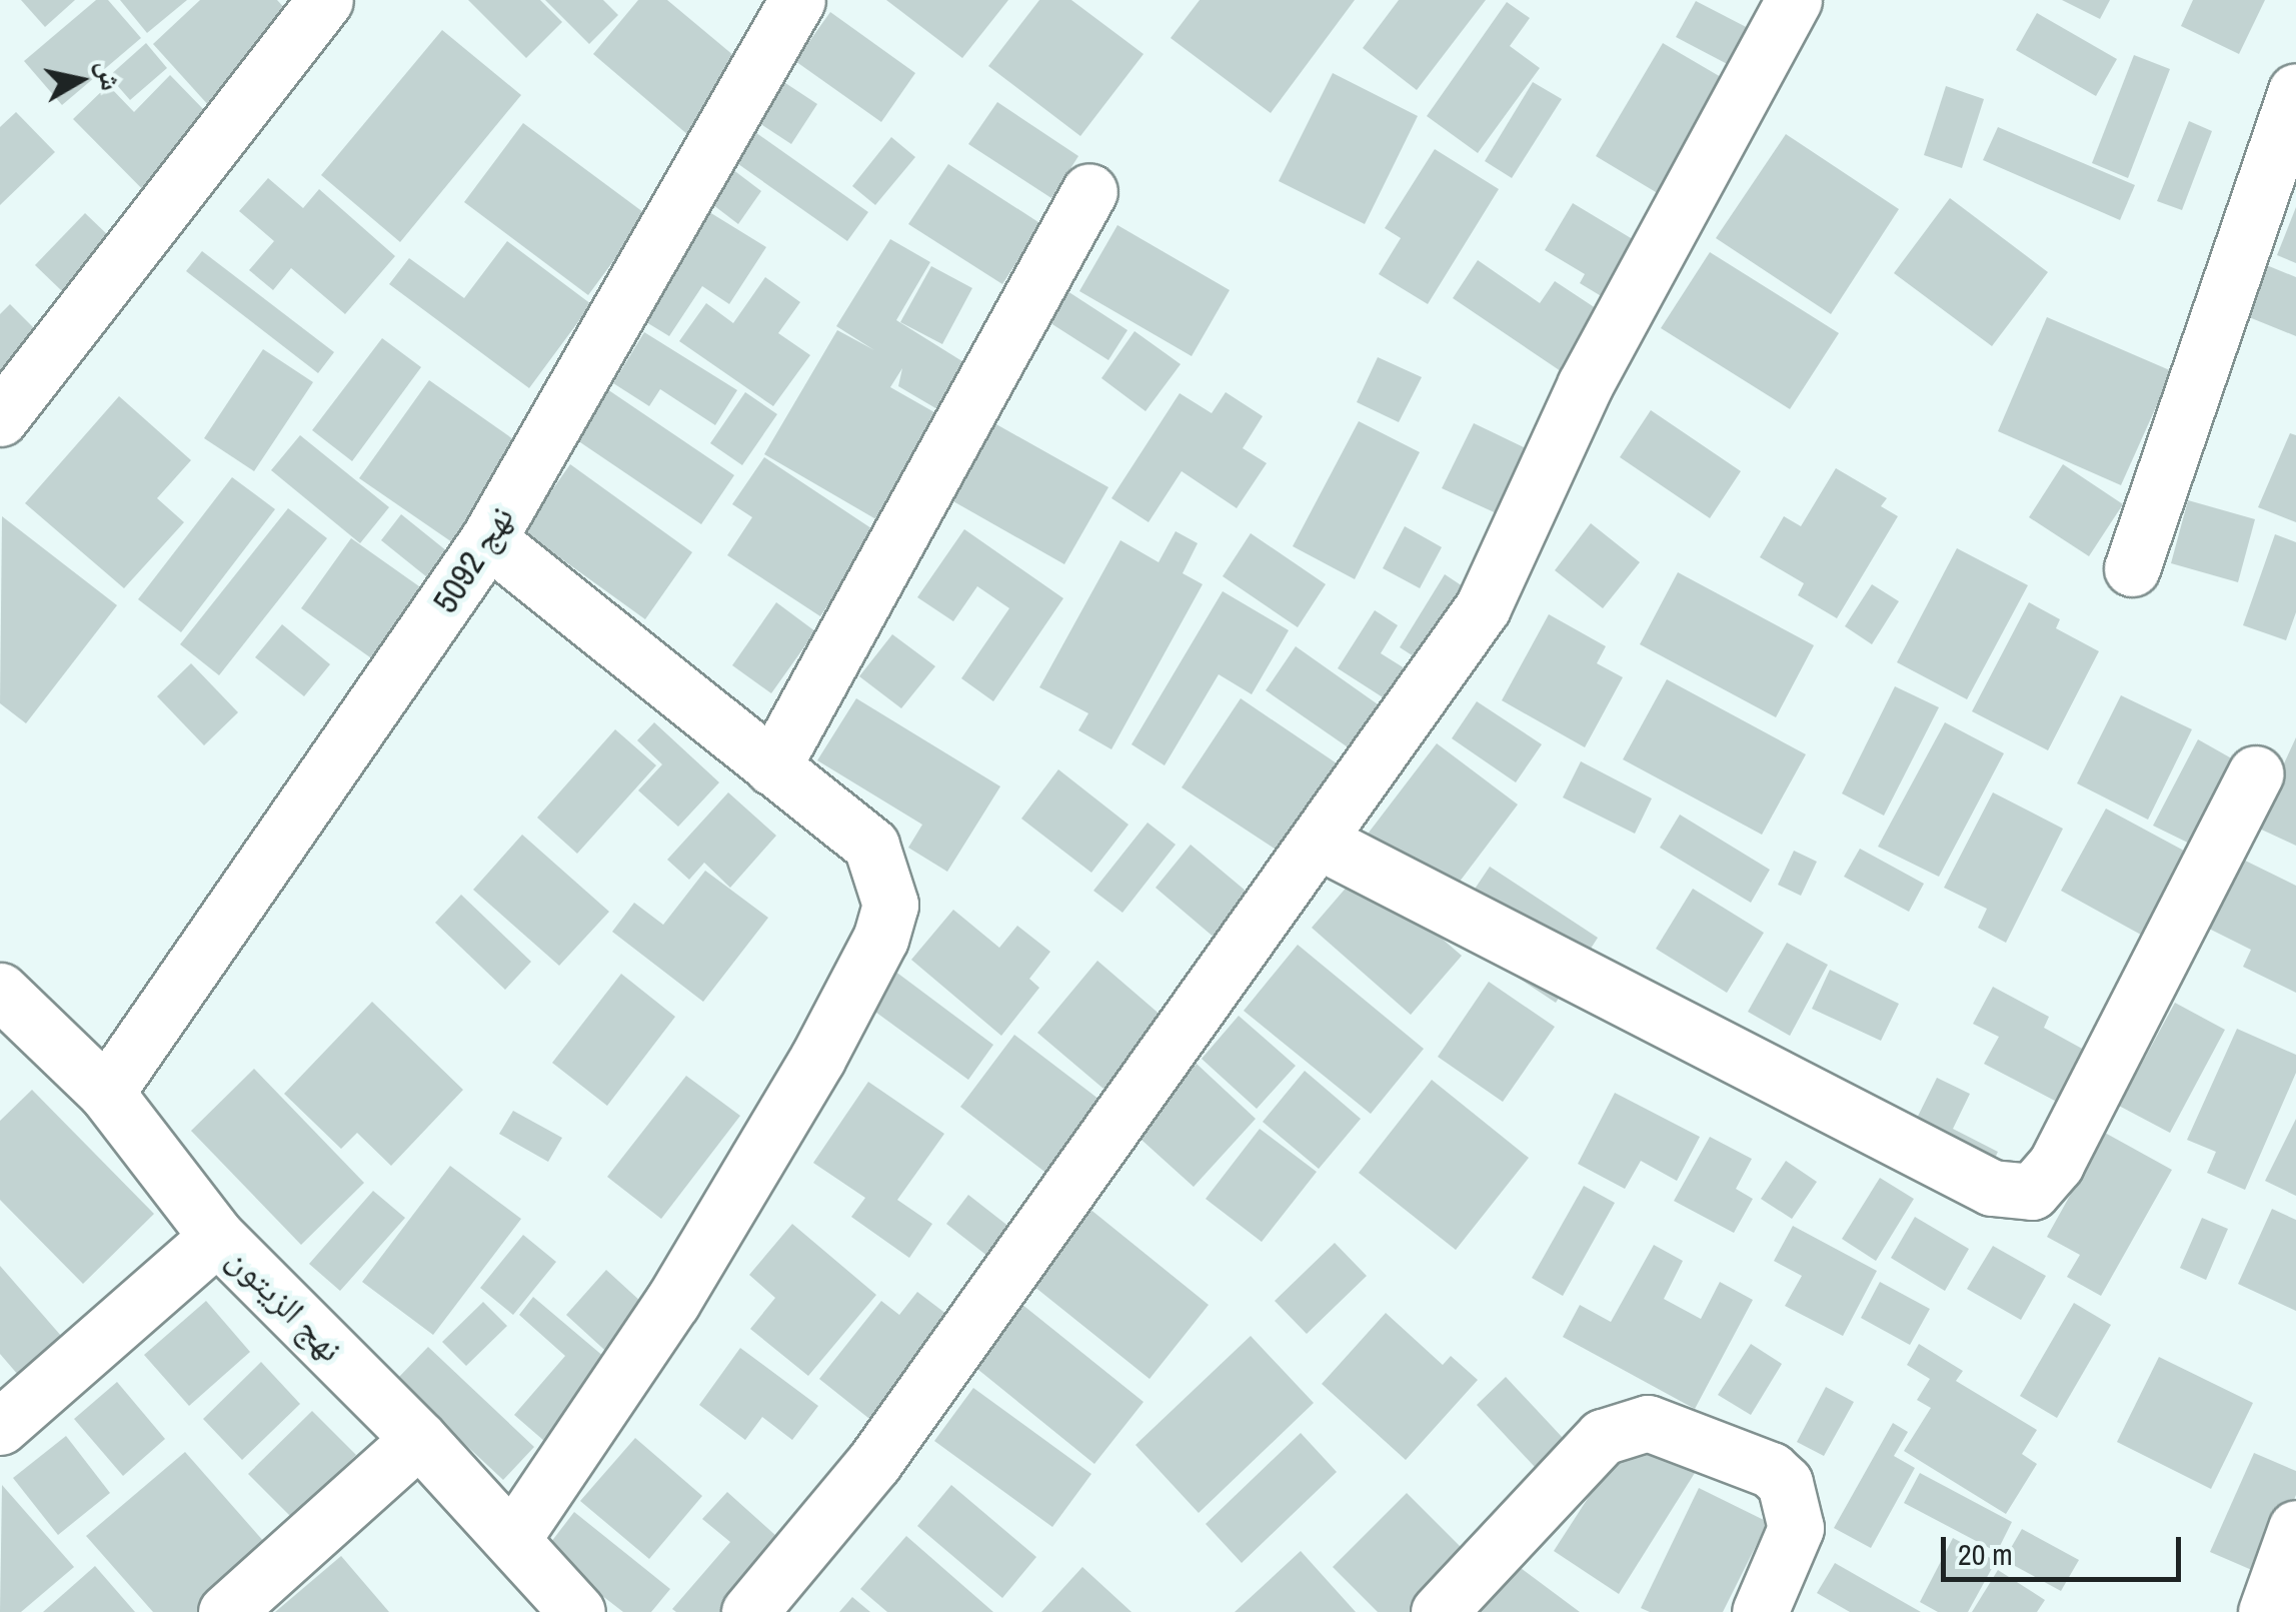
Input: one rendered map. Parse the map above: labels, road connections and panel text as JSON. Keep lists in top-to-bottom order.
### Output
{
  "streets": {
    "street": ["نهج 5092", "نهج الزيتون"]
  },
  "crossings": [
    ["نهج 5092", "نهج الزيتون"]
  ],
  "scale_bar": "20 m",
  "north": "right"
}
